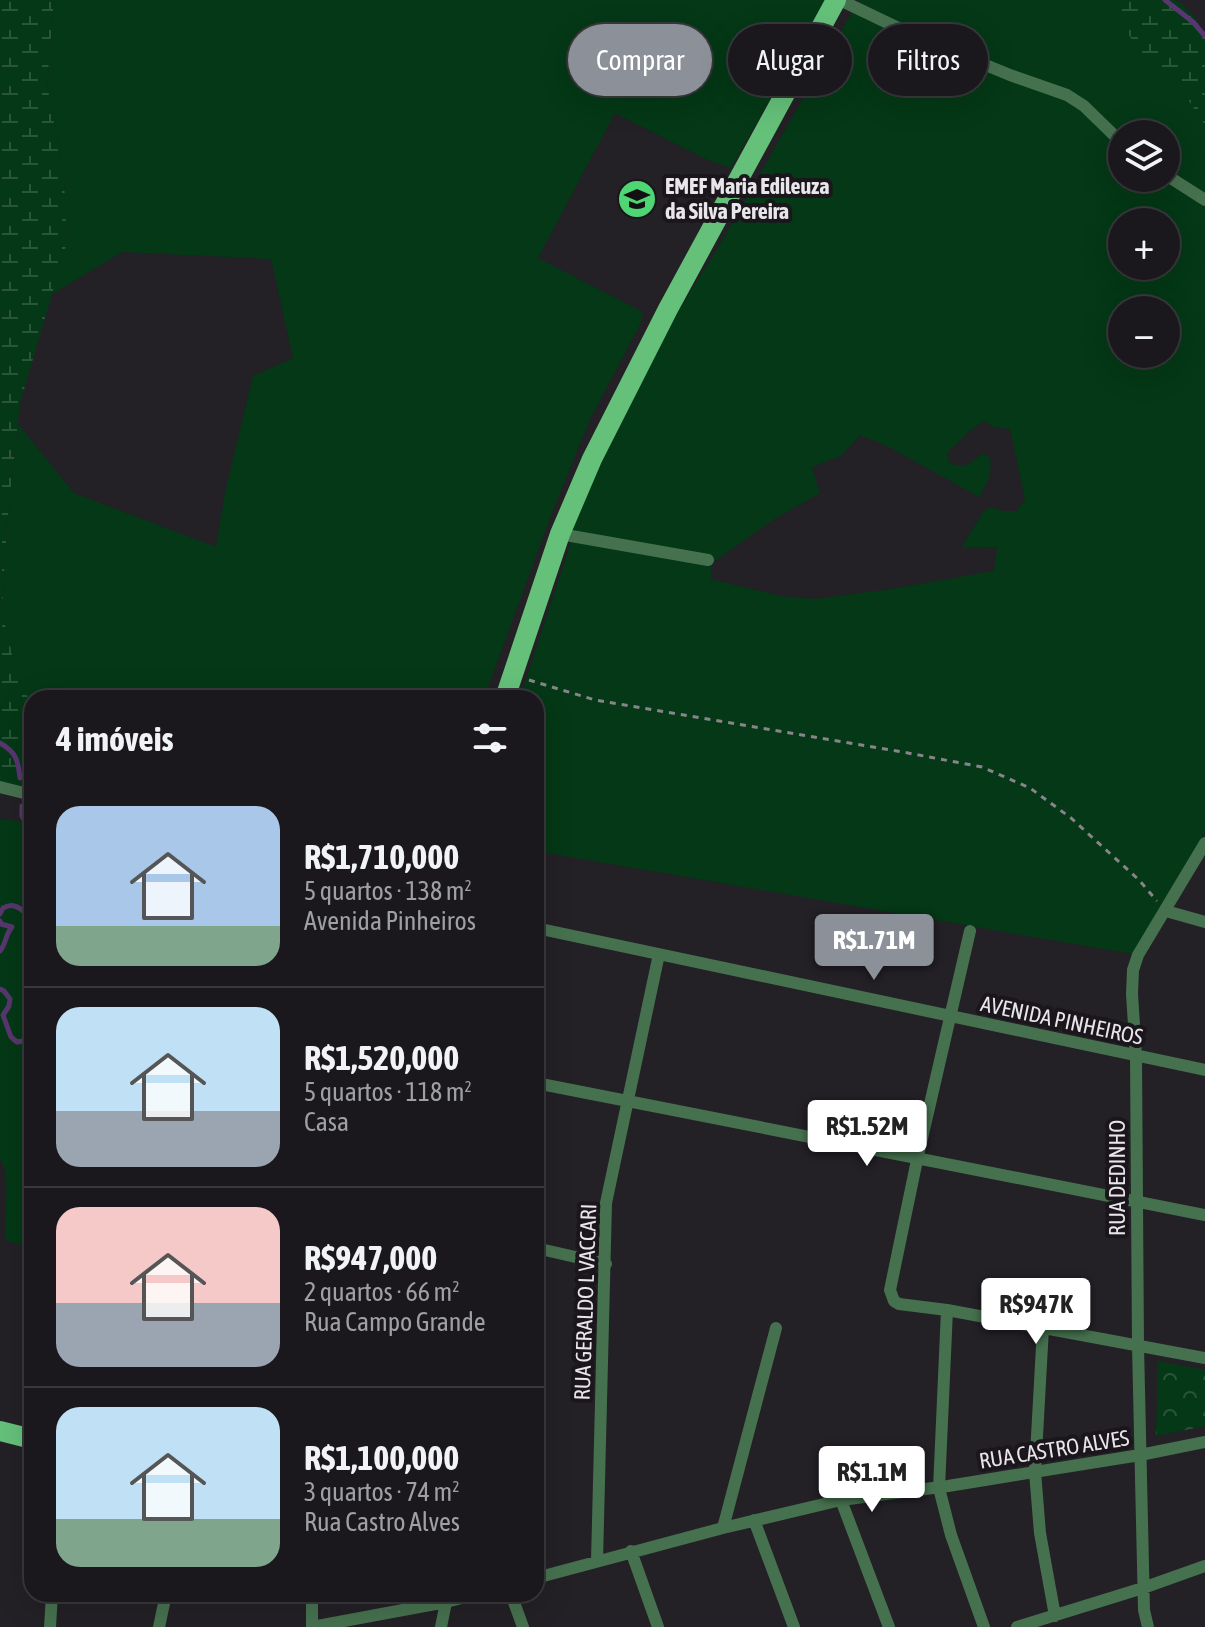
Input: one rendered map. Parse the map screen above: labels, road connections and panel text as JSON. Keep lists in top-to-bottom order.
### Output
{
  "streets": {
    "street": [
      "AVENIDA PINHEIROS",
      "RUA DEDINHO",
      "RUA GERALDO L VACCARI",
      "RUA CASTRO ALVES"
    ]
  },
  "crossings": [
    ["AVENIDA PINHEIROS", "RUA DEDINHO"],
    ["AVENIDA PINHEIROS", "RUA GERALDO L VACCARI"],
    ["RUA DEDINHO", "RUA CASTRO ALVES"],
    ["RUA GERALDO L VACCARI", "RUA CASTRO ALVES"]
  ],
  "places": {
    "school or university": ["EMEF Maria Edileuza da Silva Pereira"]
  },
  "page": {
    "chip": ["Comprar", "Alugar", "Filtros"],
    "map_buttons": ["+", "−"],
    "heading": "4 imóveis",
    "list": [
      {
        "name": "R$1,710,000",
        "note": "5 quartos · 138 m² · Avenida Pinheiros"
      },
      {
        "name": "R$1,520,000",
        "note": "5 quartos · 118 m² · Casa"
      },
      {
        "name": "R$947,000",
        "note": "2 quartos · 66 m² · Rua Campo Grande"
      },
      {
        "name": "R$1,100,000",
        "note": "3 quartos · 74 m² · Rua Castro Alves"
      }
    ],
    "price": [
      "R$1.71M",
      "R$1.52M",
      "R$947K",
      "R$1.1M"
    ]
  }
}
